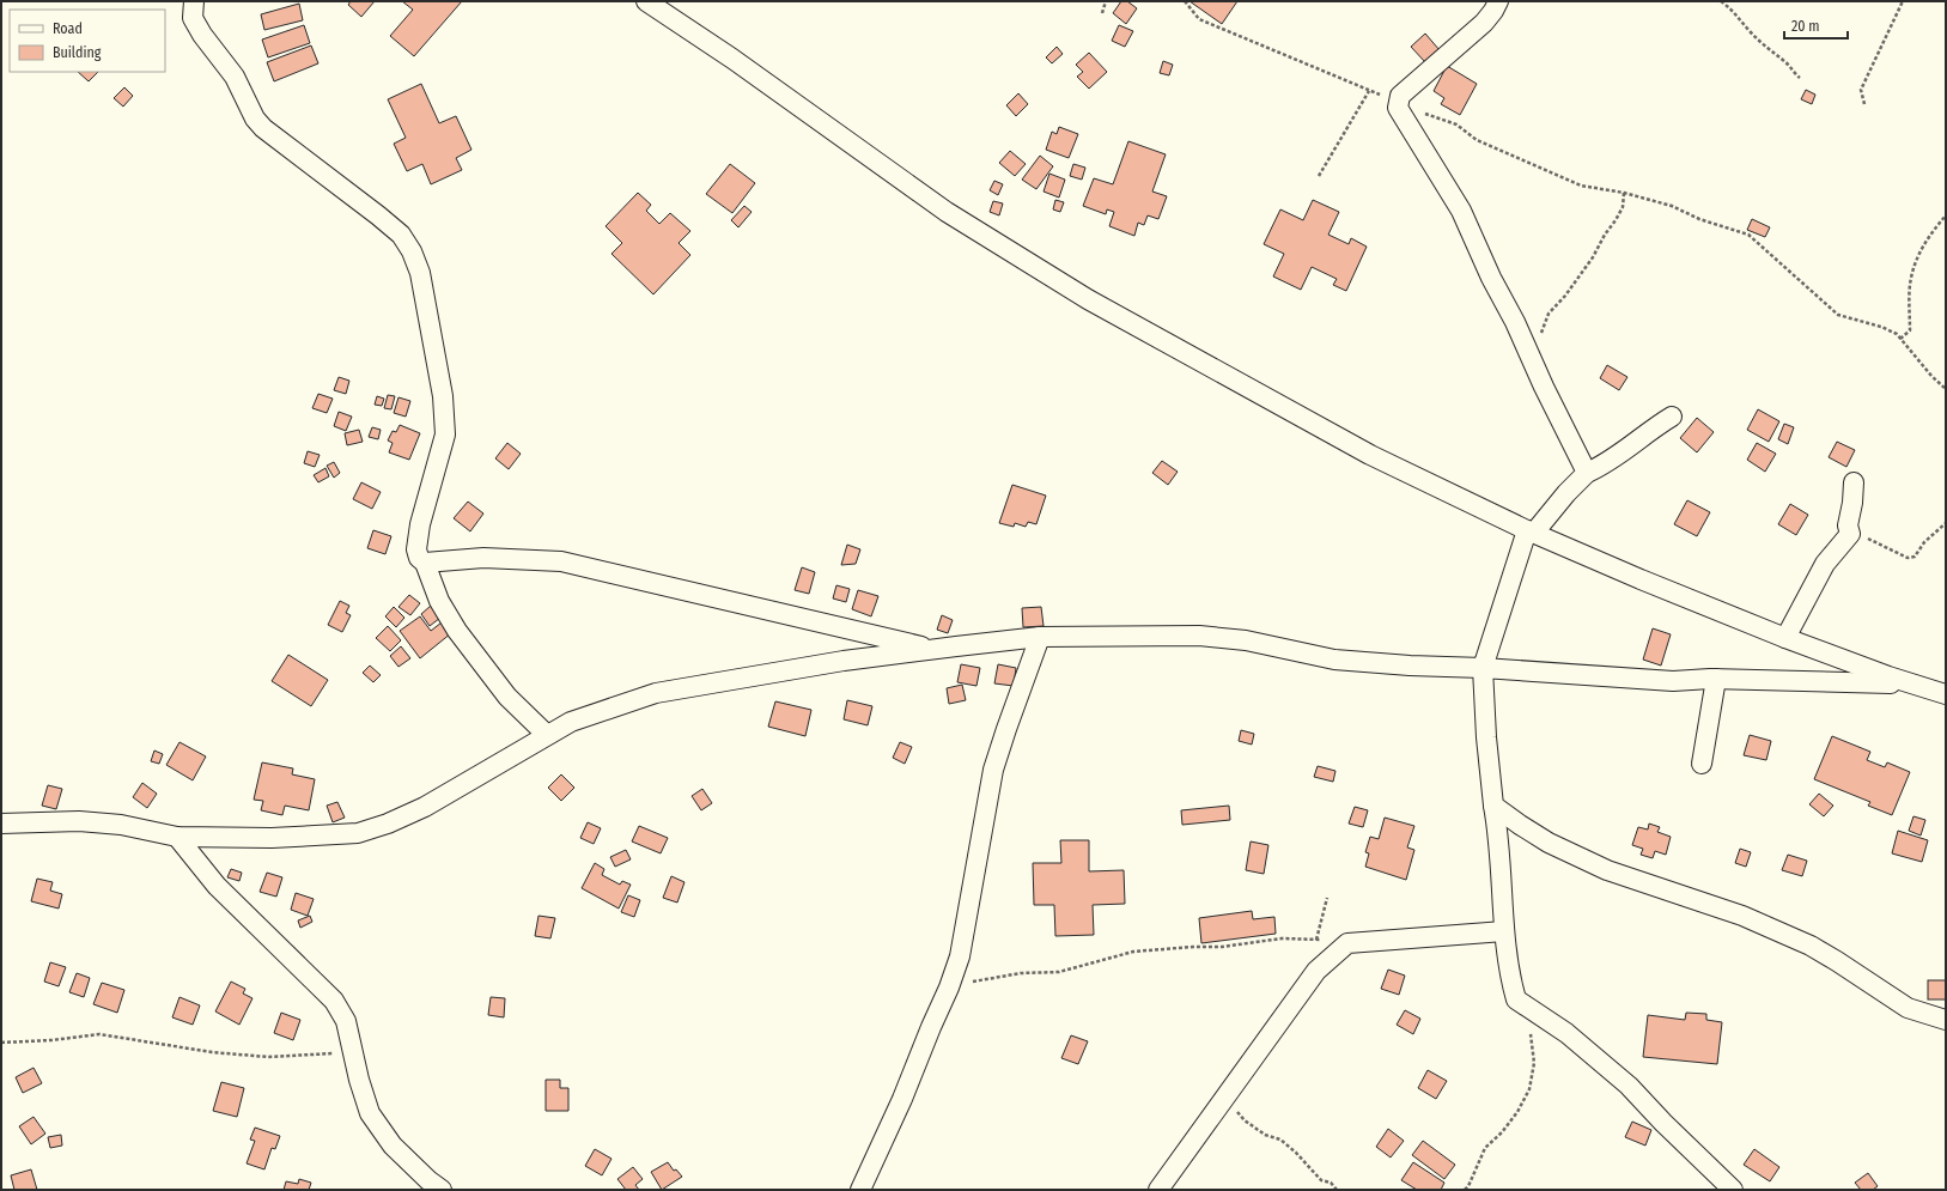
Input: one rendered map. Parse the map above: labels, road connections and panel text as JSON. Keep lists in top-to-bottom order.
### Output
{
  "legend": ["Road", "Building"],
  "scale_bar": "20 m"
}
